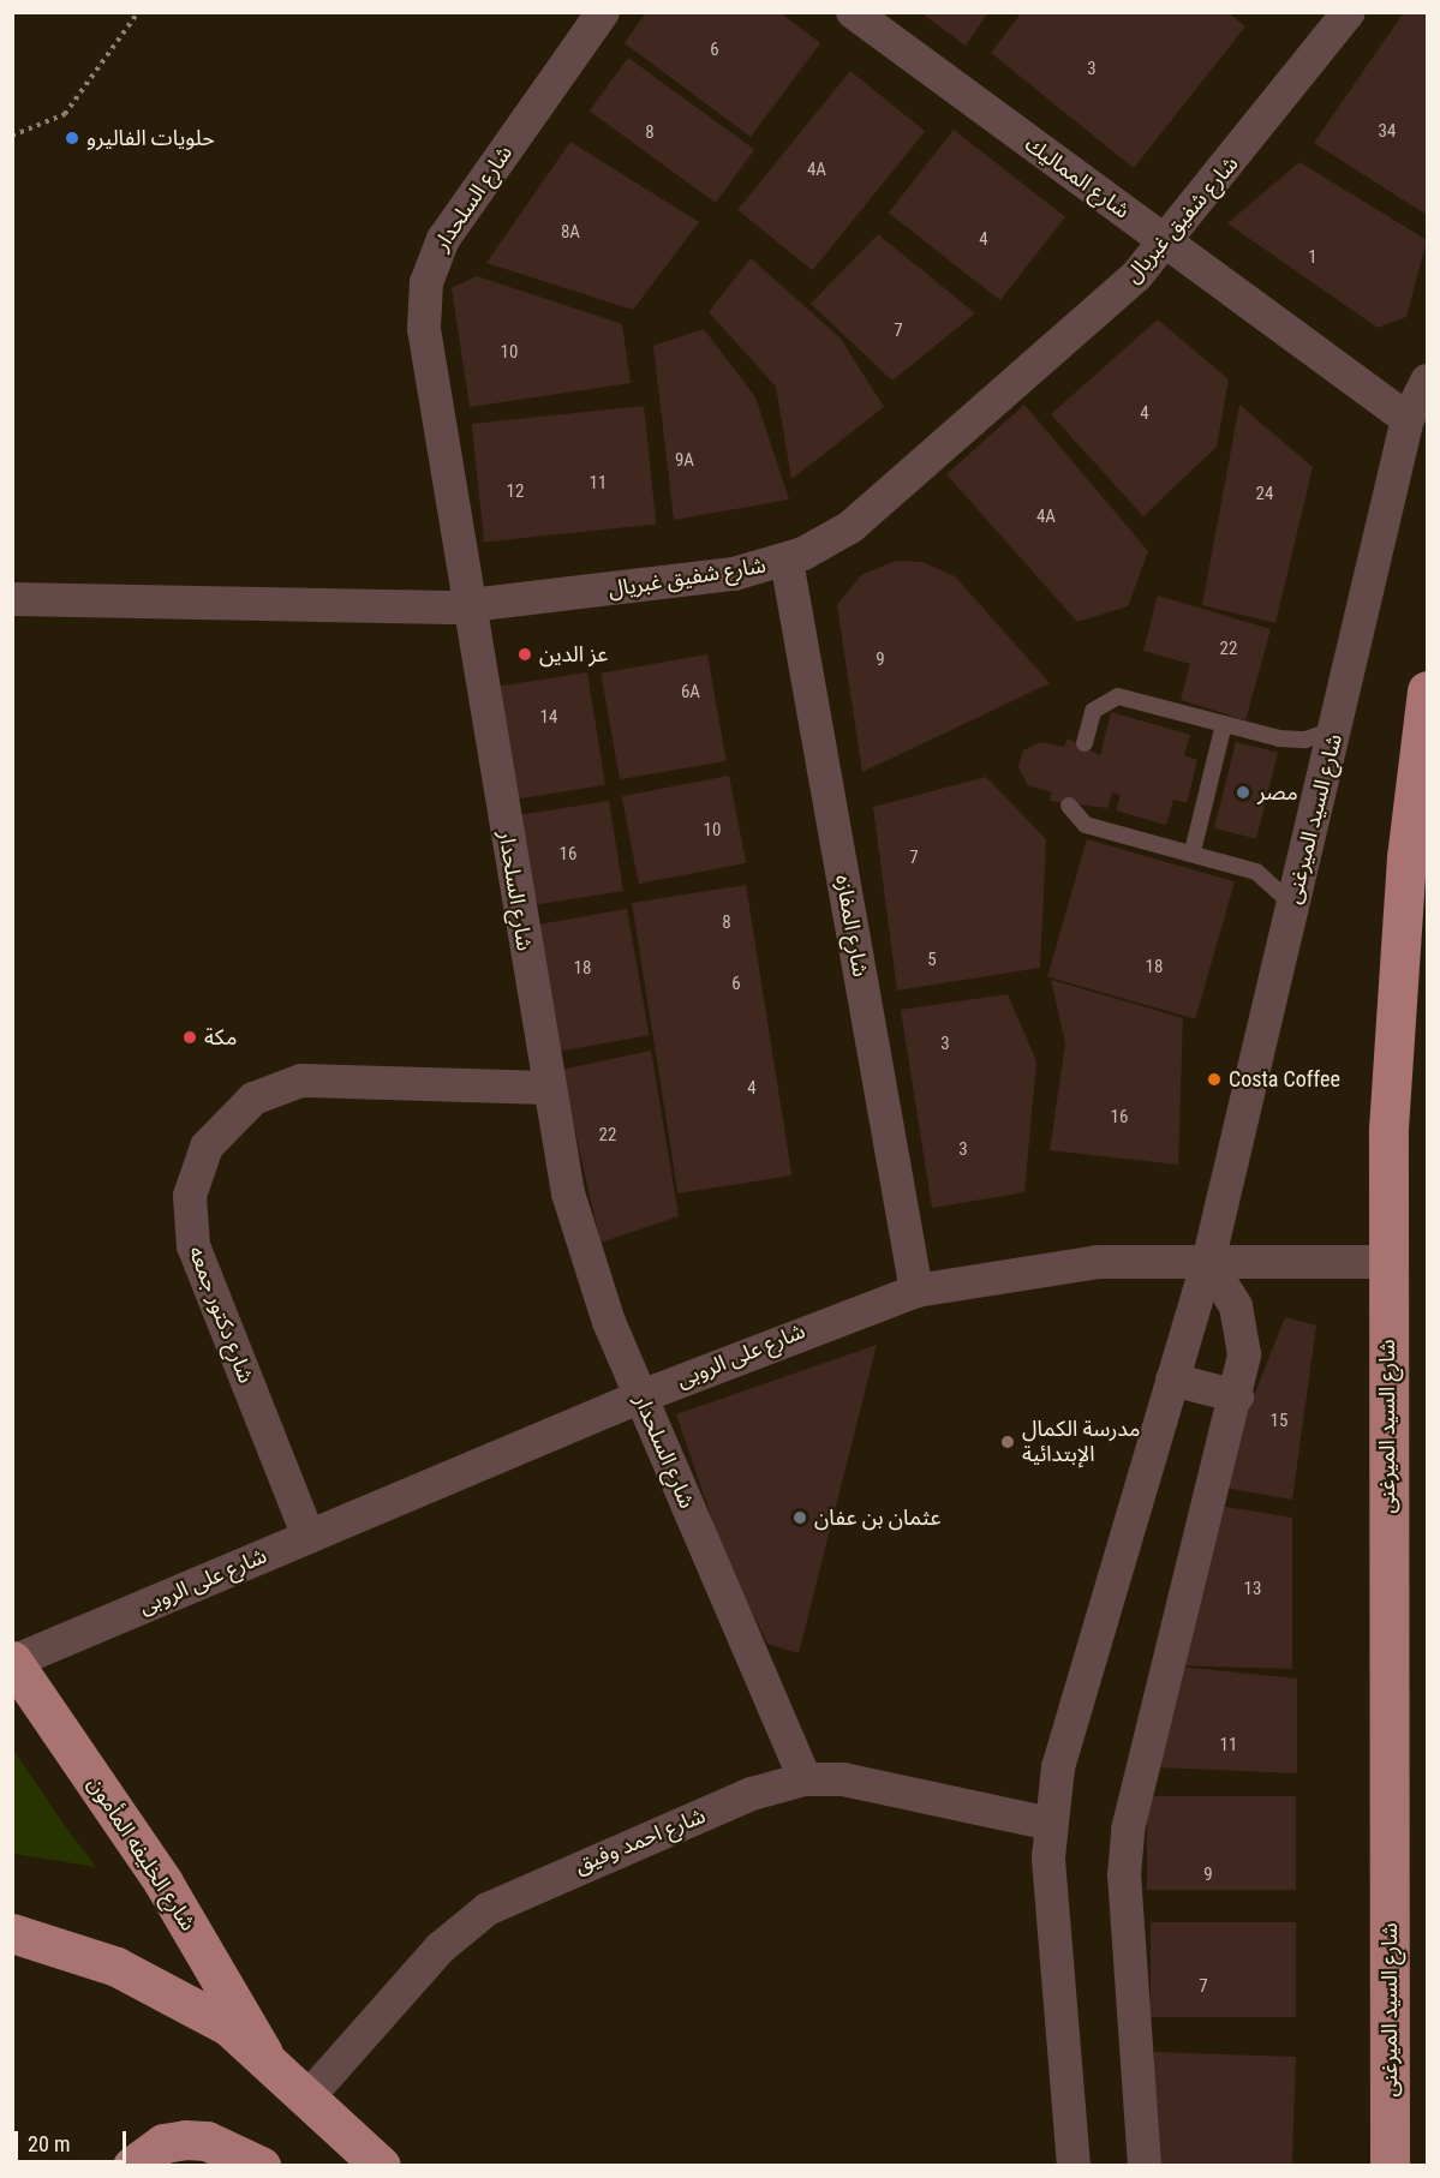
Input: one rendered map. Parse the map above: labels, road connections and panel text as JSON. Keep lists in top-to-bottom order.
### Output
{
  "streets": {
    "main road": ["شارع السيد الميرغنى", "شارع الخليفه المأمون"],
    "street": [
      "شارع المماليك",
      "شارع السلحدار",
      "شارع شفيق غبريال",
      "شارع المفازه",
      "شارع دكتور جمعه",
      "شارع على الروبى",
      "شارع احمد وفيق"
    ]
  },
  "crossings": [
    ["شارع المماليك", "شارع شفيق غبريال"],
    ["شارع المماليك", "شارع السيد الميرغنى"],
    ["شارع السلحدار", "شارع شفيق غبريال"],
    ["شارع السلحدار", "شارع دكتور جمعه"],
    ["شارع السلحدار", "شارع على الروبى"],
    ["شارع السلحدار", "شارع احمد وفيق"],
    ["شارع شفيق غبريال", "شارع المفازه"],
    ["شارع السيد الميرغنى", "شارع على الروبى"],
    ["شارع السيد الميرغنى", "شارع احمد وفيق"],
    ["شارع المفازه", "شارع على الروبى"],
    ["شارع دكتور جمعه", "شارع على الروبى"],
    ["شارع على الروبى", "شارع الخليفه المأمون"],
    ["شارع احمد وفيق", "شارع الخليفه المأمون"]
  ],
  "places": [
    "حلويات الفاليرو",
    "عز الدين",
    "مصر",
    "مكة",
    "Costa Coffee",
    "مدرسة الكمال الإبتدائية",
    "عثمان بن عفان"
  ],
  "house_numbers": [
    "6",
    "3",
    "34",
    "8",
    "4A",
    "8A",
    "4",
    "1",
    "7",
    "10",
    "4",
    "9A",
    "11",
    "12",
    "24",
    "4A",
    "22",
    "9",
    "6A",
    "14",
    "10",
    "16",
    "7",
    "8",
    "5",
    "18",
    "18",
    "6",
    "3",
    "4",
    "16",
    "22",
    "3",
    "15",
    "13",
    "11",
    "9",
    "7"
  ],
  "scale_bar": "20 m"
}
